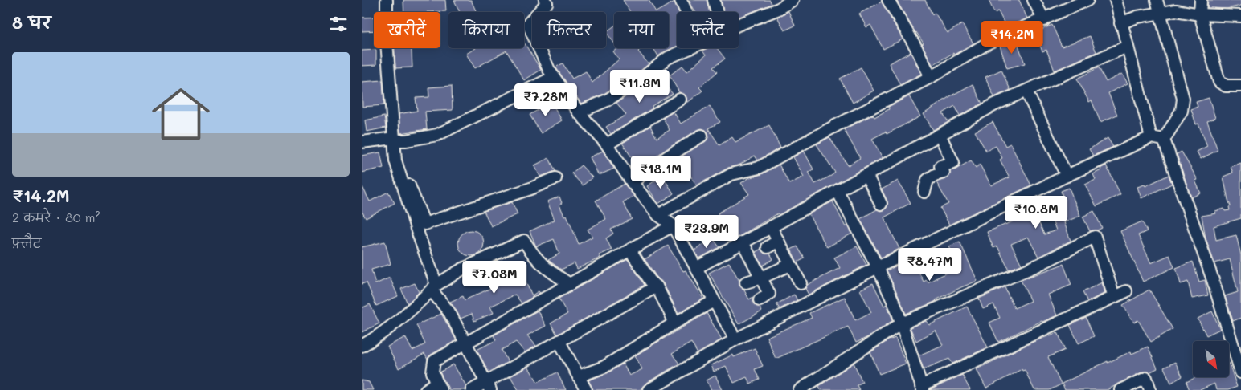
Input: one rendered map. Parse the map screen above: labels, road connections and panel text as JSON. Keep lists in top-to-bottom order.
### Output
{
  "north": "bottom right",
  "page": {
    "heading": "8 घर",
    "chip": [
      "खरीदें",
      "किराया",
      "फ़िल्टर",
      "नया",
      "फ़्लैट"
    ],
    "price": [
      "₹14.2M",
      "₹11.3M",
      "₹7.28M",
      "₹18.1M",
      "₹10.8M",
      "₹23.9M",
      "₹8.47M",
      "₹7.08M"
    ],
    "list": [
      {
        "name": "₹14.2M",
        "note": "2 कमरे · 80 m² · फ़्लैट"
      }
    ]
  }
}
